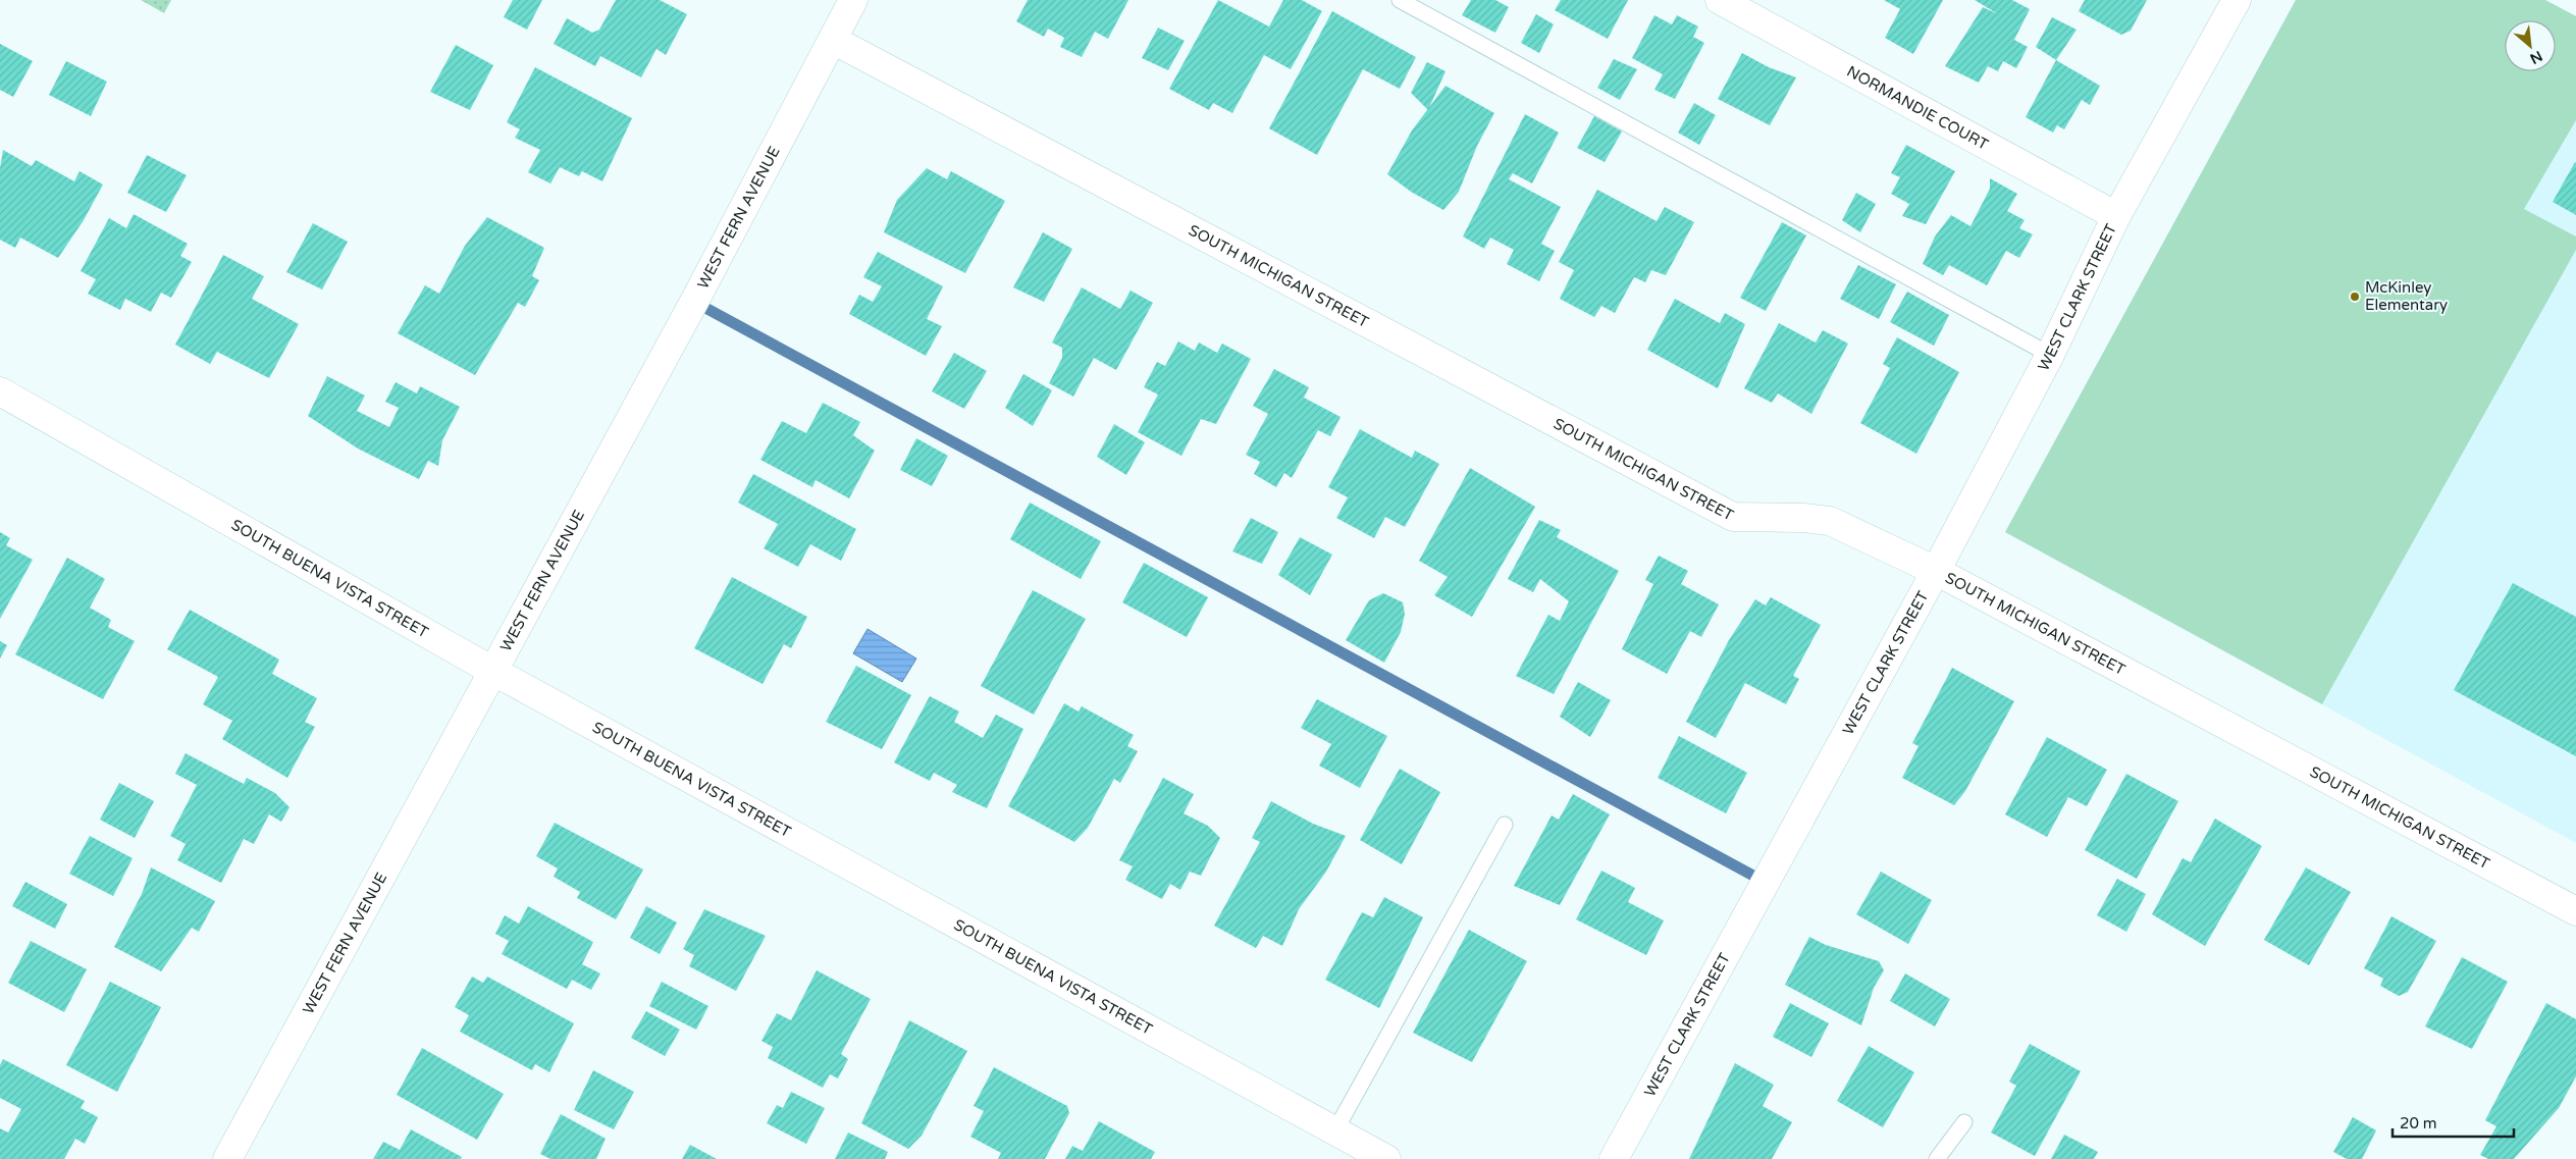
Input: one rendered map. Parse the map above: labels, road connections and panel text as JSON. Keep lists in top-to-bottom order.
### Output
{
  "streets": {
    "street": [
      "NORMANDIE COURT",
      "WEST FERN AVENUE",
      "SOUTH MICHIGAN STREET",
      "WEST CLARK STREET",
      "SOUTH BUENA VISTA STREET"
    ]
  },
  "crossings": [
    ["NORMANDIE COURT", "WEST CLARK STREET"],
    ["WEST FERN AVENUE", "SOUTH MICHIGAN STREET"],
    ["WEST FERN AVENUE", "SOUTH BUENA VISTA STREET"],
    ["SOUTH MICHIGAN STREET", "WEST CLARK STREET"]
  ],
  "places": ["McKinley Elementary"],
  "scale_bar": "20 m",
  "north": "bottom right"
}
